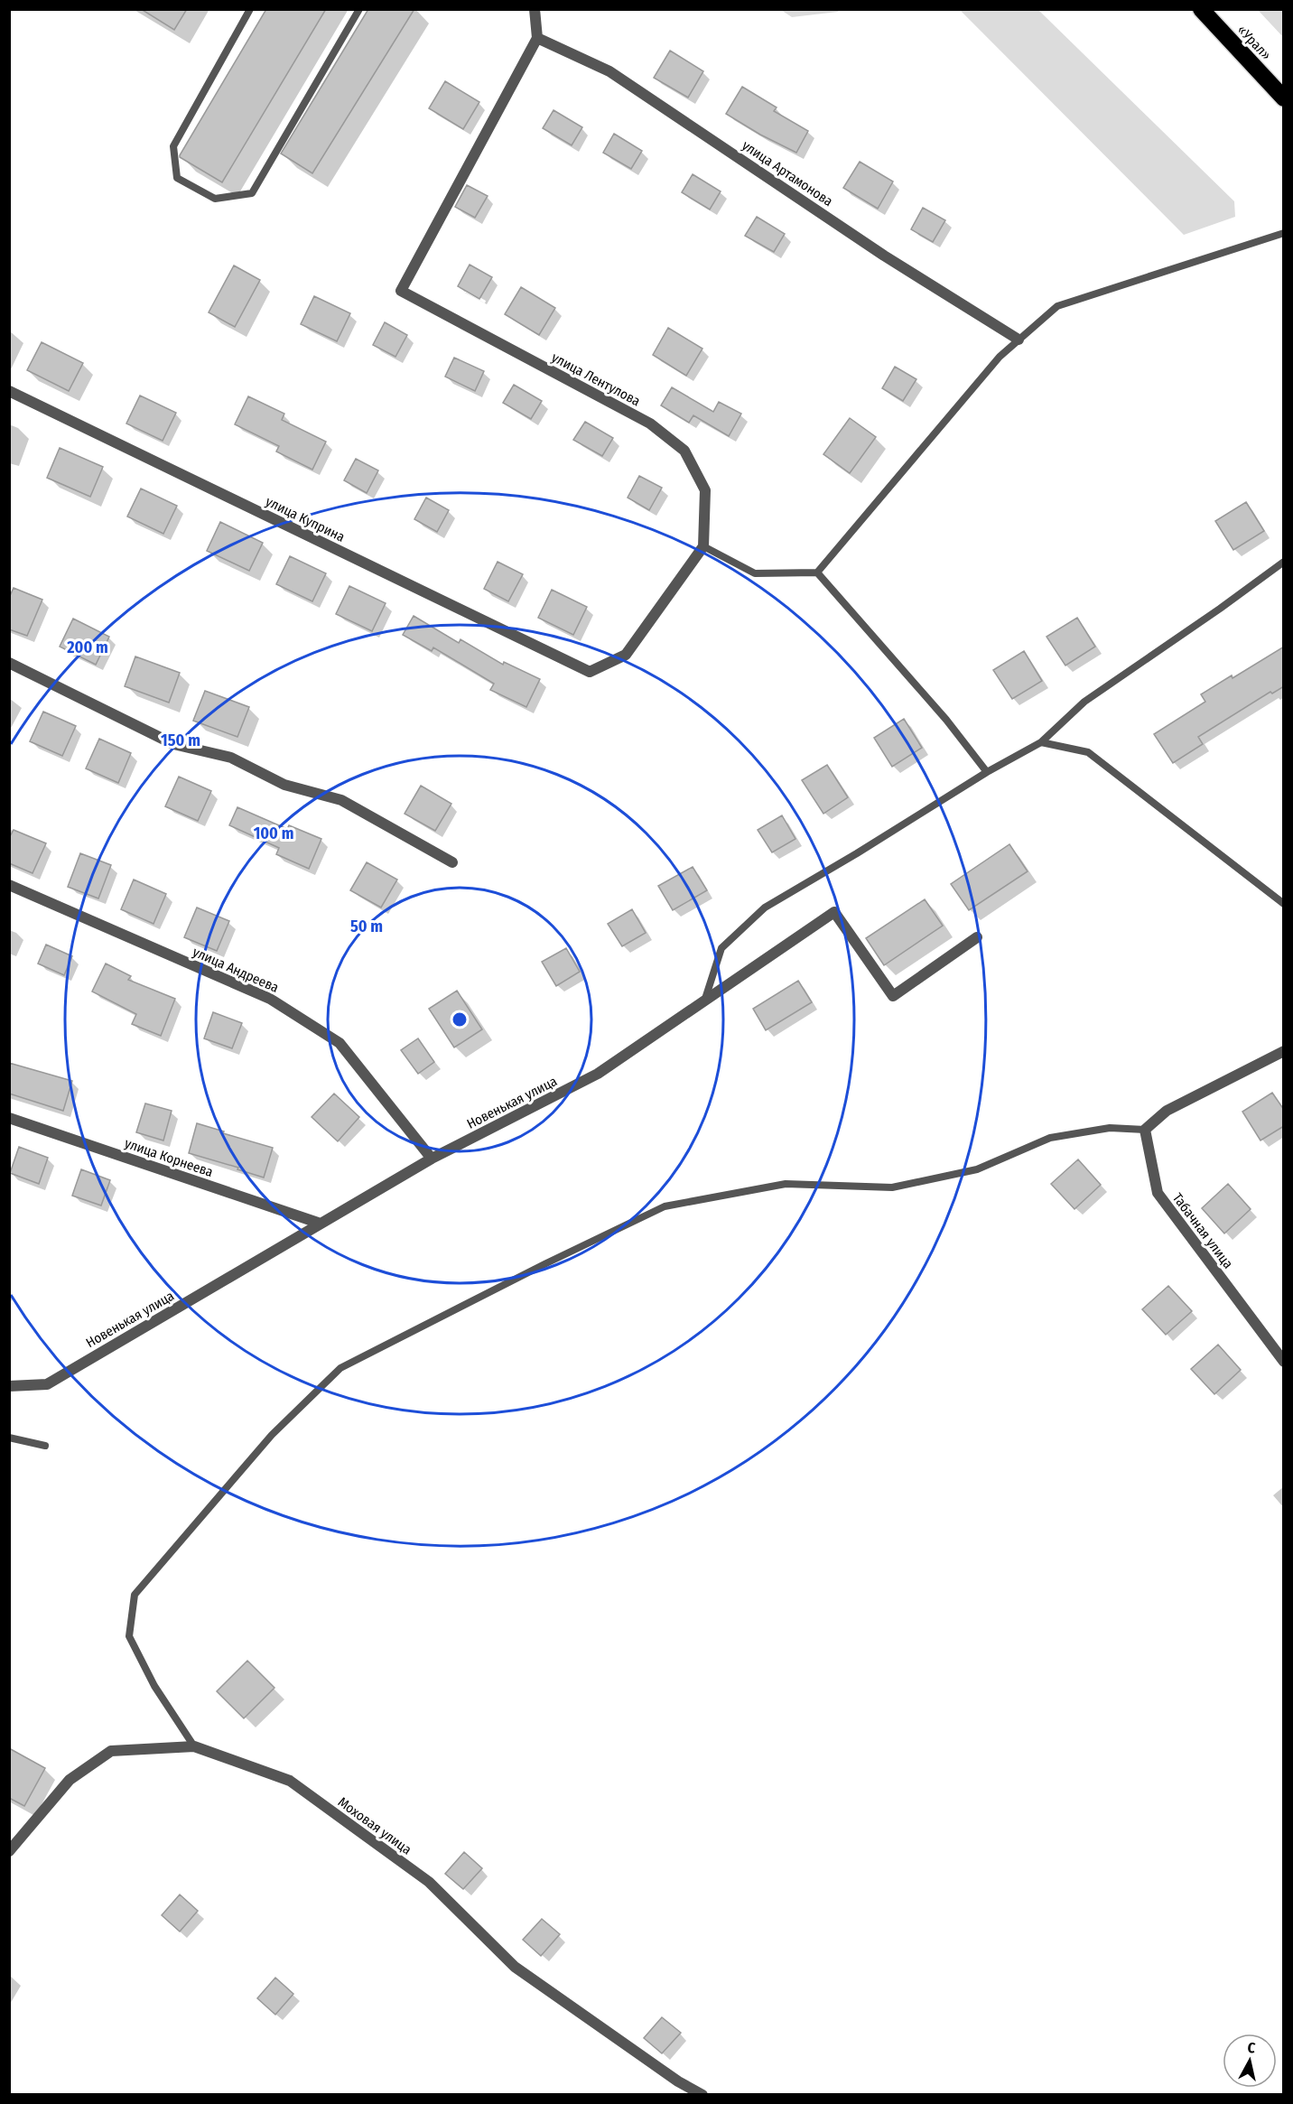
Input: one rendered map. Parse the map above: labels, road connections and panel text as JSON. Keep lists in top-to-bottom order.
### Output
{
  "streets": {
    "highway": ["«Урал»"],
    "street": [
      "улица Артамонова",
      "улица Лентулова",
      "улица Куприна",
      "улица Андреева",
      "Новенькая улица",
      "улица Корнеева",
      "Табачная улица",
      "Моховая улица"
    ]
  },
  "crossings": [
    ["улица Артамонова", "улица Лентулова"],
    ["улица Лентулова", "улица Куприна"],
    ["улица Андреева", "Новенькая улица"],
    ["Новенькая улица", "улица Корнеева"]
  ],
  "north": "top",
  "rings": [
    "200 m",
    "150 m",
    "100 m",
    "50 m"
  ]
}
